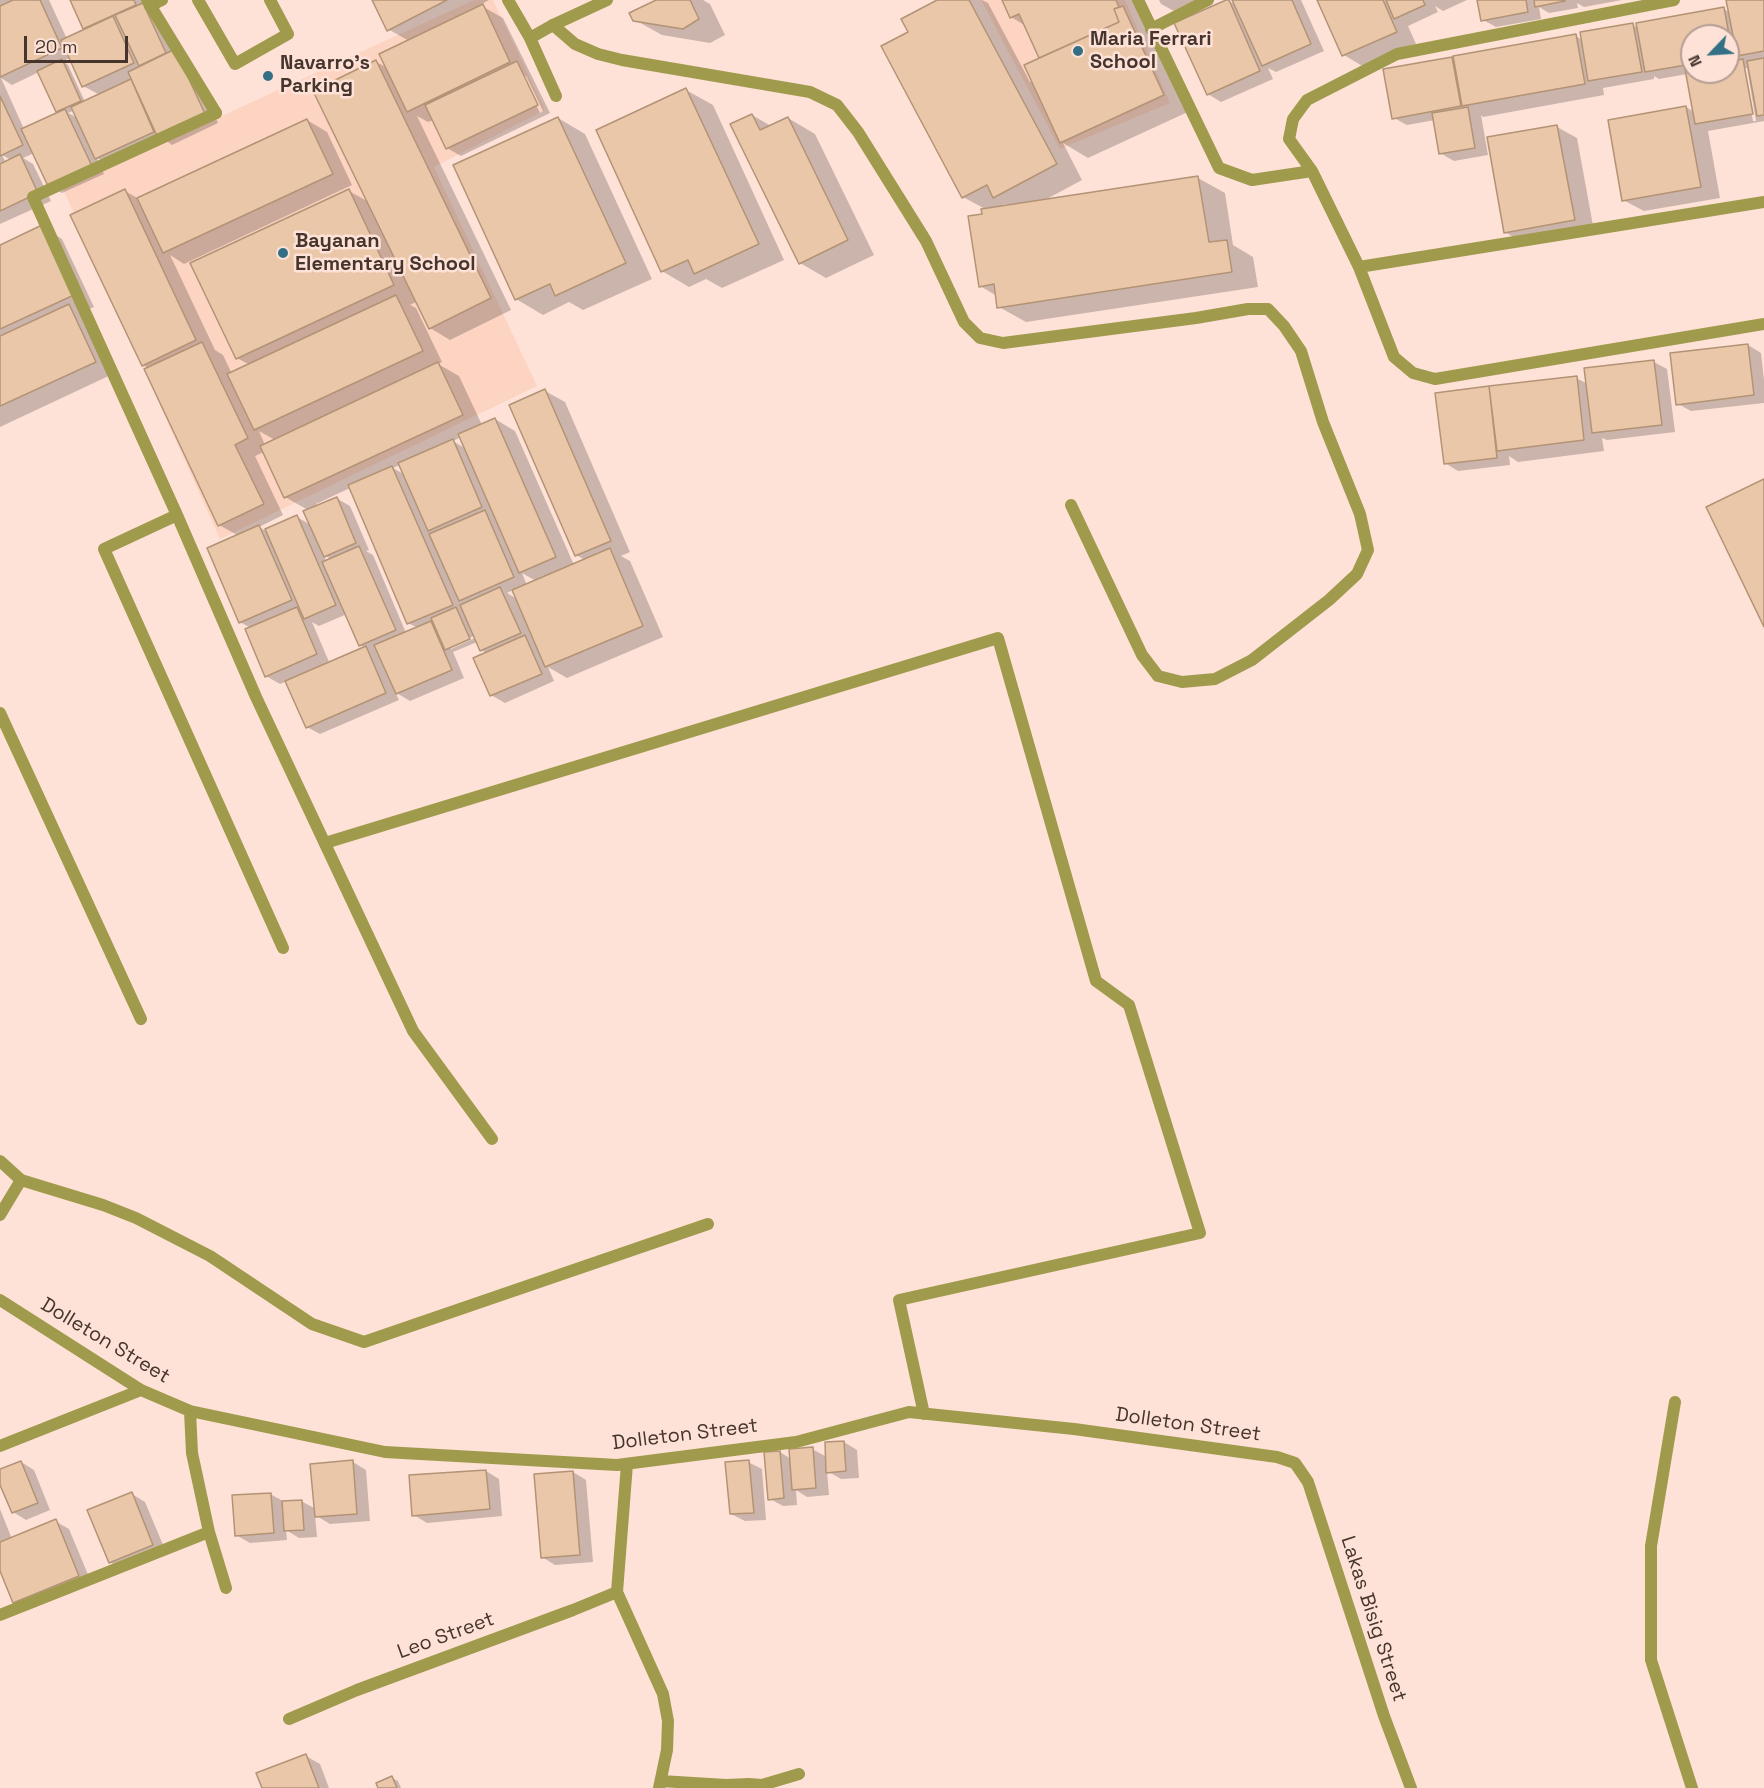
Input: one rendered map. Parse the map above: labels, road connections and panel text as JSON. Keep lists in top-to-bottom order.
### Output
{
  "streets": {
    "street": ["Dolleton Street", "Lakas Bisig Street", "Leo Street"]
  },
  "crossings": [
    ["Dolleton Street", "Lakas Bisig Street"]
  ],
  "places": ["Maria Ferrari School", "Navarro's Parking", "Bayanan Elementary School"],
  "scale_bar": "20 m",
  "north": "bottom left"
}
